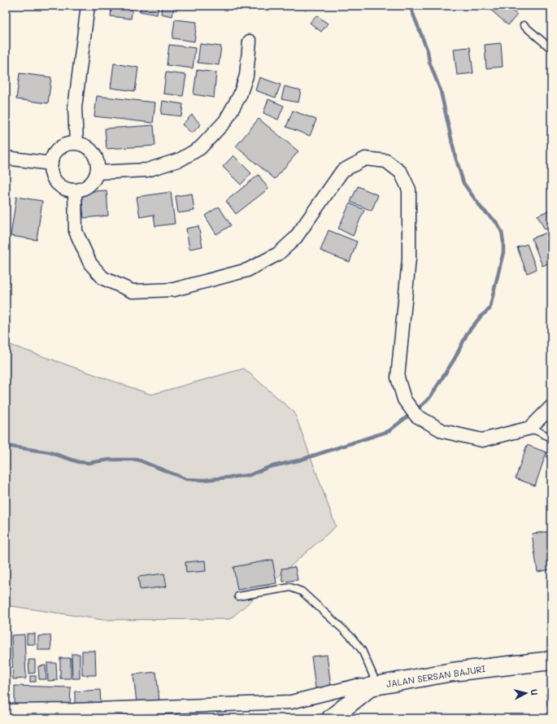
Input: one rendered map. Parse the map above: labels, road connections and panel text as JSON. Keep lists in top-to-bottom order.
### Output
{
  "streets": {
    "main road": ["JALAN SERSAN BAJURI"]
  },
  "north": "right"
}
